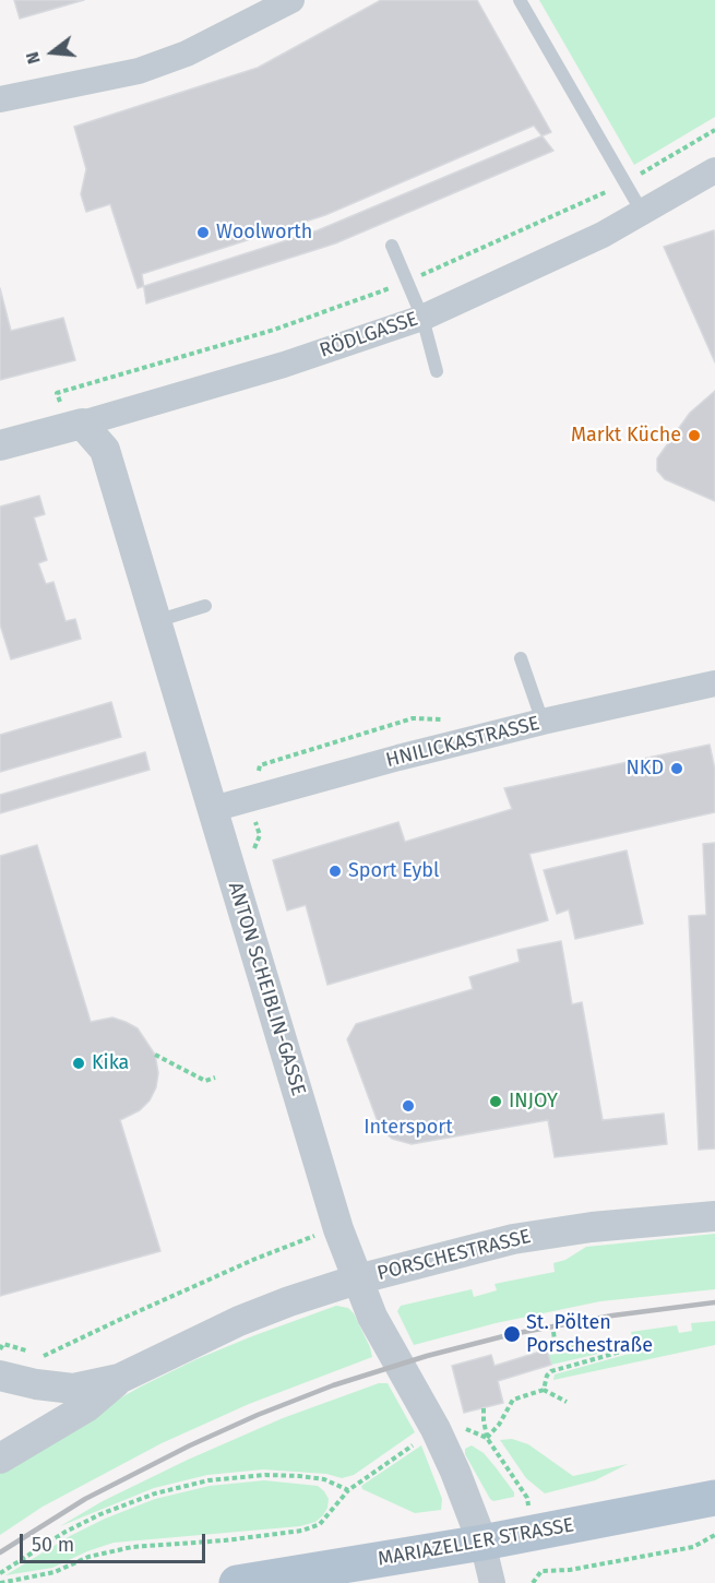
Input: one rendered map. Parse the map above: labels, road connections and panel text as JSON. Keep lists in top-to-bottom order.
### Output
{
  "streets": {
    "main road": ["MARIAZELLER STRASSE"],
    "street": [
      "RÖDLGASSE",
      "HNILICKASTRASSE",
      "ANTON SCHEIBLIN-GASSE",
      "PORSCHESTRASSE"
    ]
  },
  "crossings": [
    ["RÖDLGASSE", "ANTON SCHEIBLIN-GASSE"],
    ["HNILICKASTRASSE", "ANTON SCHEIBLIN-GASSE"],
    ["ANTON SCHEIBLIN-GASSE", "PORSCHESTRASSE"],
    ["ANTON SCHEIBLIN-GASSE", "MARIAZELLER STRASSE"]
  ],
  "places": [
    "Woolworth",
    "Markt Küche",
    "NKD",
    "Sport Eybl",
    "Kika",
    "INJOY",
    "Intersport",
    "St. Pölten Porschestraße"
  ],
  "scale_bar": "50 m",
  "north": "left"
}
